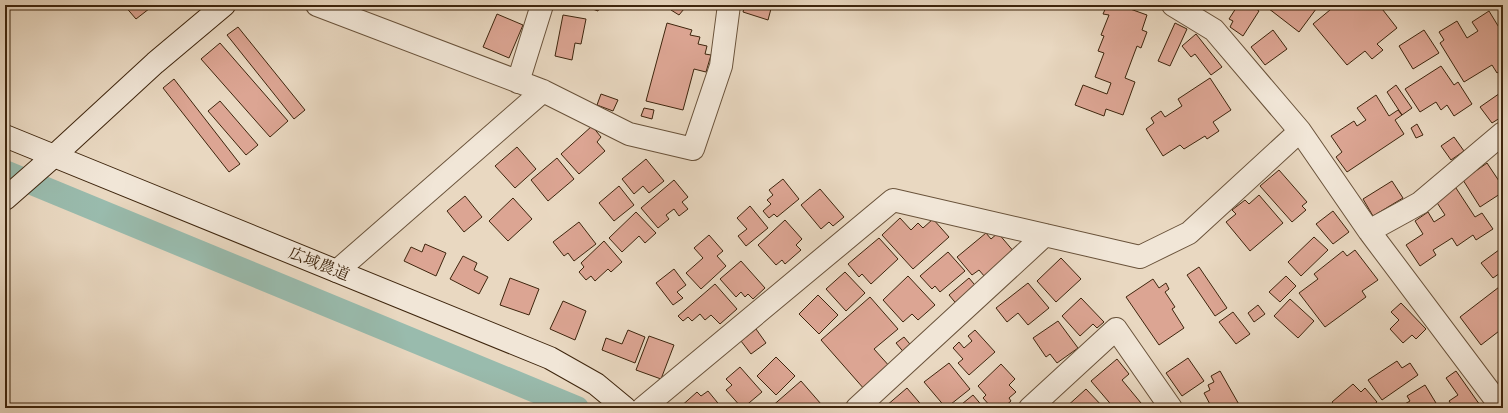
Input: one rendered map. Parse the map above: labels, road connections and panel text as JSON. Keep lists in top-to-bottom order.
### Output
{
  "streets": {
    "street": ["広域農道"]
  }
}
